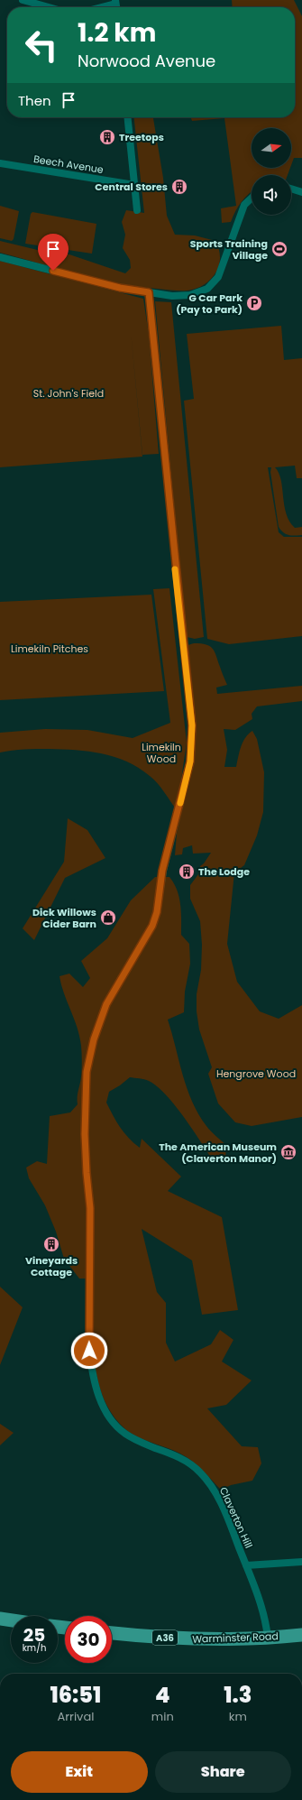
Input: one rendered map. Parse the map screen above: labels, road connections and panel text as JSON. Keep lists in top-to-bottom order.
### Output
{
  "streets": {
    "highway": ["A36", "Warminster Road"],
    "street": ["Beech Avenue", "Claverton Hill"]
  },
  "crossings": [
    ["Claverton Hill", "Warminster Road"]
  ],
  "parks": [
    "St. John's Field",
    "Limekiln Pitches",
    "Limekiln Wood",
    "Hengrove Wood"
  ],
  "places": {
    "building": [
      "Treetops",
      "Central Stores",
      "The Lodge",
      "Vineyards Cottage"
    ],
    "sports": ["Sports Training Village"],
    "parking": ["G Car Park (Pay to Park)"],
    "shop": ["Dick Willows Cider Barn"],
    "museum": ["The American Museum (Claverton Manor)"]
  },
  "north": "right",
  "page": {
    "turn": ["1.2 km", "Norwood Avenue"],
    "then": "Then",
    "speed": "25 km/h",
    "limit": "30",
    "eta": [
      "16:51",
      "Arrival",
      "4",
      "min",
      "1.3",
      "km"
    ],
    "buttons": ["Exit", "Share"]
  }
}
